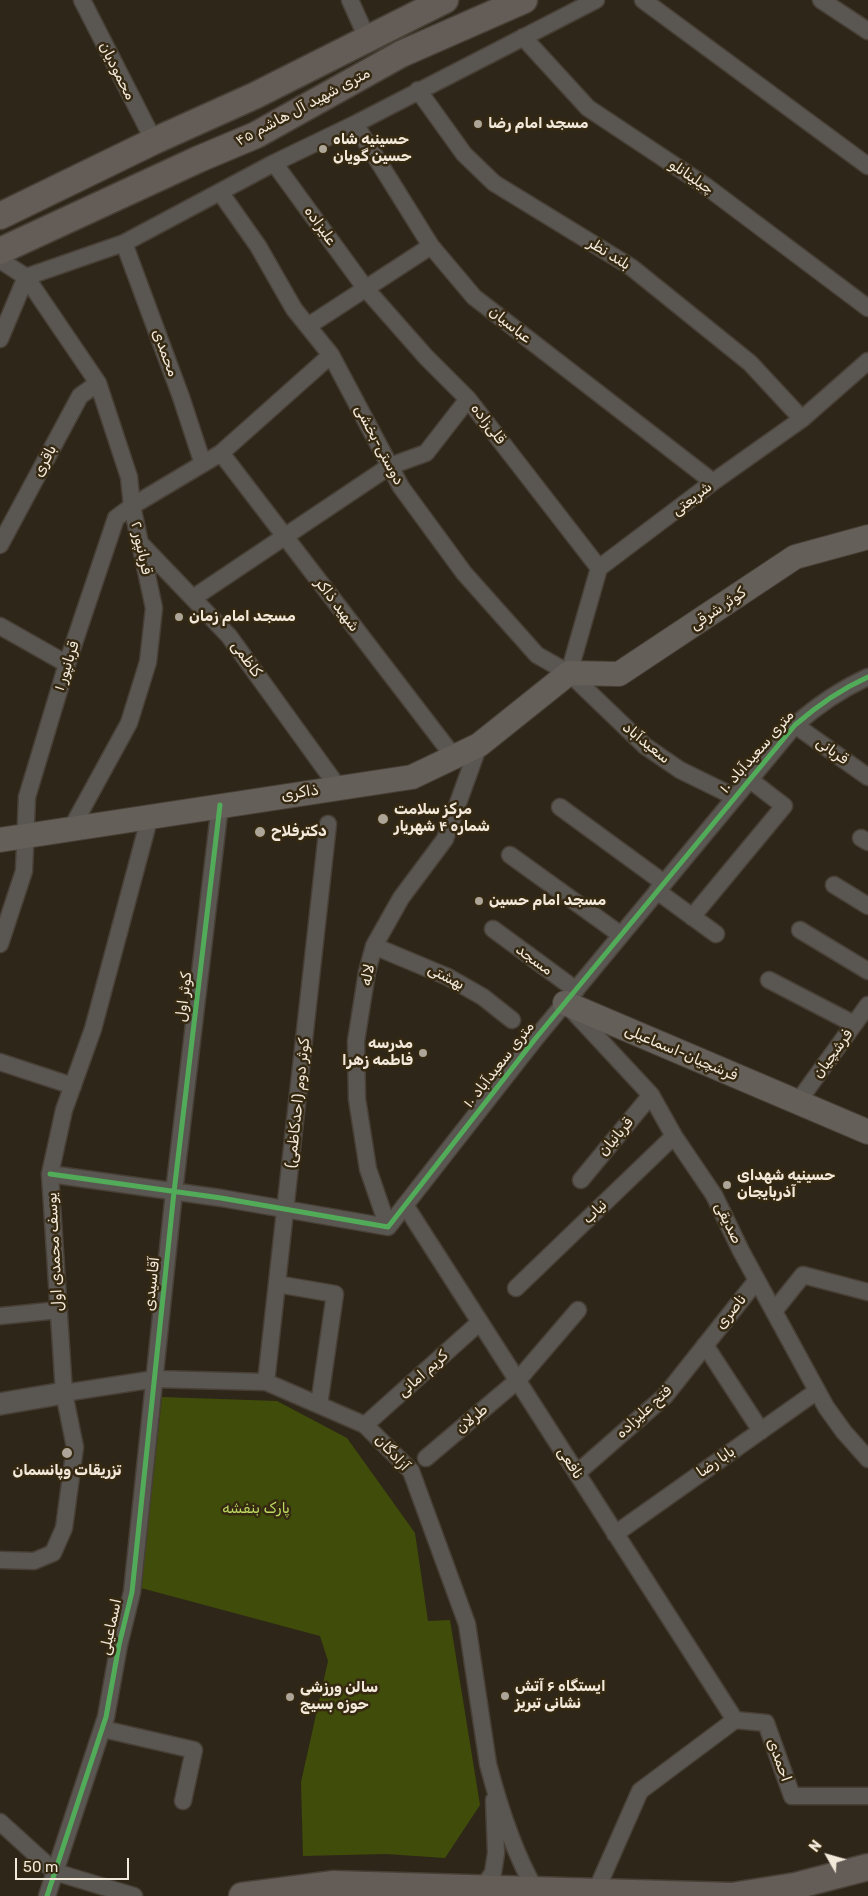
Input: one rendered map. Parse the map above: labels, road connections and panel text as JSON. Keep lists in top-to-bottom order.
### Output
{
  "streets": {
    "main road": [
      "۴۵ متری شهید آل هاشم",
      "کوثر شرقی",
      "ذاکری",
      "فرشچیان-اسماعیلی"
    ],
    "street": [
      "محمودیان",
      "چیلینانلو",
      "علیزاده",
      "بلند نظر",
      "عباسیان",
      "محمدی",
      "قلی‌زاده",
      "دوستی-بخشی",
      "باقری",
      "شریعتی",
      "قربانپور ۲",
      "شهید ذاکر",
      "کاظمی",
      "قربانپور ۱",
      "سعیدآباد",
      "قربانی",
      "۱۰ متری سعیدآباد",
      "مسجد",
      "لاله",
      "بهشتی",
      "کوثر اول",
      "فرشچیان",
      "کوثر دوم (احدکاظمی)",
      "قربانیان",
      "نیاب",
      "صدیقی",
      "یوسف محمدی اول",
      "آقاسیدی",
      "ناصری",
      "کریم امانی",
      "فتح علیزاده",
      "طرلان",
      "آزادگان",
      "بابا رضا",
      "نافعی",
      "اسماعیلی",
      "احمدی"
    ]
  },
  "crossings": [
    ["محمودیان", "۴۵ متری شهید آل هاشم"],
    ["علیزاده", "قلی‌زاده"],
    ["بلند نظر", "شریعتی"],
    ["عباسیان", "شریعتی"],
    ["محمدی", "قربانپور ۱"],
    ["قلی‌زاده", "شریعتی"],
    ["دوستی-بخشی", "کوثر شرقی"],
    ["دوستی-بخشی", "قربانپور ۱"],
    ["دوستی-بخشی", "سعیدآباد"],
    ["دوستی-بخشی", "ذاکری"],
    ["باقری", "قربانپور ۲"],
    ["قربانپور ۲", "کاظمی"],
    ["قربانپور ۲", "قربانپور ۱"],
    ["قربانپور ۲", "ذاکری"],
    ["شهید ذاکر", "قربانپور ۱"],
    ["شهید ذاکر", "ذاکری"],
    ["کوثر شرقی", "سعیدآباد"],
    ["کوثر شرقی", "ذاکری"],
    ["کاظمی", "ذاکری"],
    ["قربانپور ۱", "ذاکری"],
    ["سعیدآباد", "۱۰ متری سعیدآباد"],
    ["سعیدآباد", "ذاکری"],
    ["قربانی", "۱۰ متری سعیدآباد"],
    ["۱۰ متری سعیدآباد", "مسجد"],
    ["۱۰ متری سعیدآباد", "لاله"],
    ["۱۰ متری سعیدآباد", "فرشچیان-اسماعیلی"],
    ["۱۰ متری سعیدآباد", "صدیقی"],
    ["۱۰ متری سعیدآباد", "نافعی"],
    ["ذاکری", "لاله"],
    ["ذاکری", "کوثر اول"],
    ["ذاکری", "یوسف محمدی اول"],
    ["مسجد", "فرشچیان-اسماعیلی"],
    ["مسجد", "صدیقی"],
    ["لاله", "بهشتی"],
    ["کوثر اول", "آقاسیدی"],
    ["فرشچیان-اسماعیلی", "فرشچیان"],
    ["فرشچیان-اسماعیلی", "صدیقی"],
    ["کوثر دوم (احدکاظمی)", "آزادگان"],
    ["قربانیان", "صدیقی"],
    ["نیاب", "صدیقی"],
    ["صدیقی", "ناصری"],
    ["صدیقی", "بابا رضا"],
    ["یوسف محمدی اول", "آزادگان"],
    ["آقاسیدی", "آزادگان"],
    ["آقاسیدی", "اسماعیلی"],
    ["ناصری", "فتح علیزاده"],
    ["کریم امانی", "آزادگان"],
    ["کریم امانی", "نافعی"],
    ["فتح علیزاده", "نافعی"],
    ["طرلان", "نافعی"],
    ["آزادگان", "اسماعیلی"],
    ["بابا رضا", "نافعی"],
    ["نافعی", "احمدی"]
  ],
  "parks": ["پارک بنفشه"],
  "places": [
    "مسجد امام رضا",
    "حسینیه شاه حسین گویان",
    "مسجد امام زمان",
    "مرکز سلامت شماره ۴ شهریار",
    "دکترفلاح",
    "مسجد امام حسین",
    "مدرسه فاطمه زهرا",
    "حسینیه شهدای آذربایجان",
    "تزریقات وپانسمان",
    "ایستگاه ۶ آتش نشانی تبریز",
    "سالن ورزشی حوزه بسیج"
  ],
  "scale_bar": "50 m",
  "north": "top left"
}
